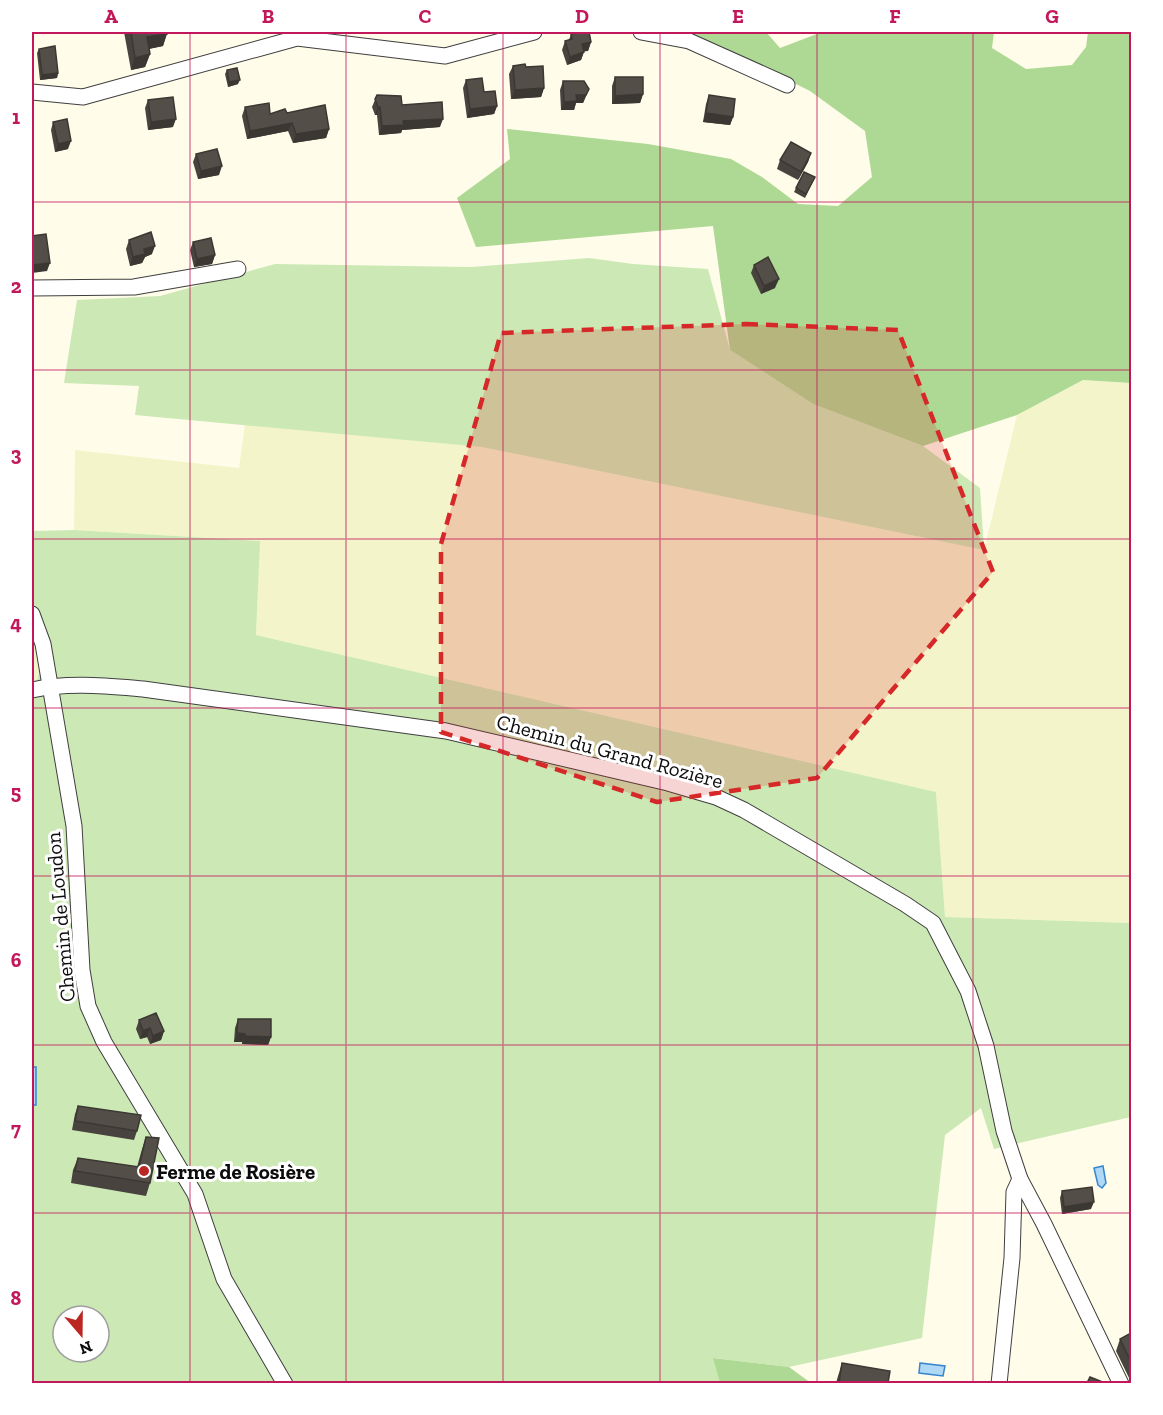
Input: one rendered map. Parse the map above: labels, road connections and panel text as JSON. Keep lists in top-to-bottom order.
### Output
{
  "streets": {
    "street": ["Chemin du Grand Rozière", "Chemin de Loudon"]
  },
  "crossings": [
    ["Chemin du Grand Rozière", "Chemin de Loudon"]
  ],
  "places": ["Ferme de Rosière"],
  "north": "bottom",
  "grid": {
    "columns": [
      "A",
      "B",
      "C",
      "D",
      "E",
      "F",
      "G"
    ],
    "rows": [
      "1",
      "2",
      "3",
      "4",
      "5",
      "6",
      "7",
      "8"
    ]
  }
}
